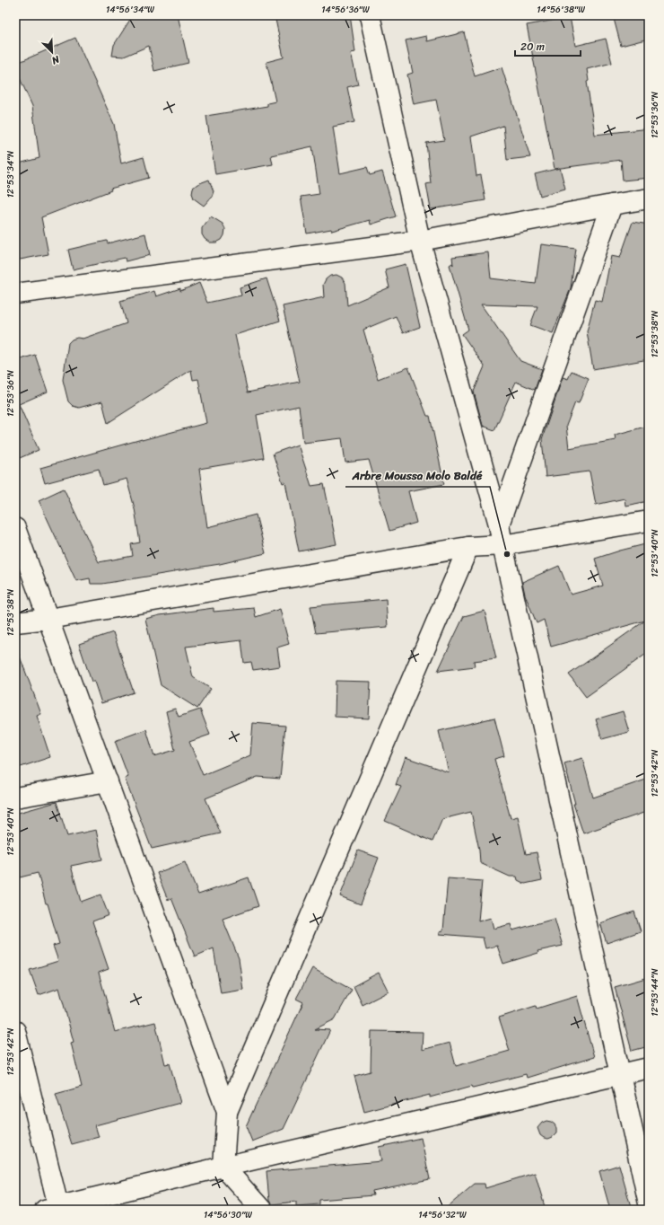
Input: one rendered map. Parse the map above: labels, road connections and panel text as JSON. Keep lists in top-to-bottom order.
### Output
{
  "places": ["Arbre Moussa Molo Baldé"],
  "scale_bar": "20 m",
  "north": "bottom right",
  "coordinates": [
    "14°56'34\"W",
    "14°56'36\"W",
    "14°56'38\"W",
    "12°53'36\"N",
    "12°53'34\"N",
    "12°53'38\"N",
    "12°53'40\"N",
    "12°53'42\"N",
    "12°53'44\"N",
    "14°56'30\"W",
    "14°56'32\"W"
  ]
}
